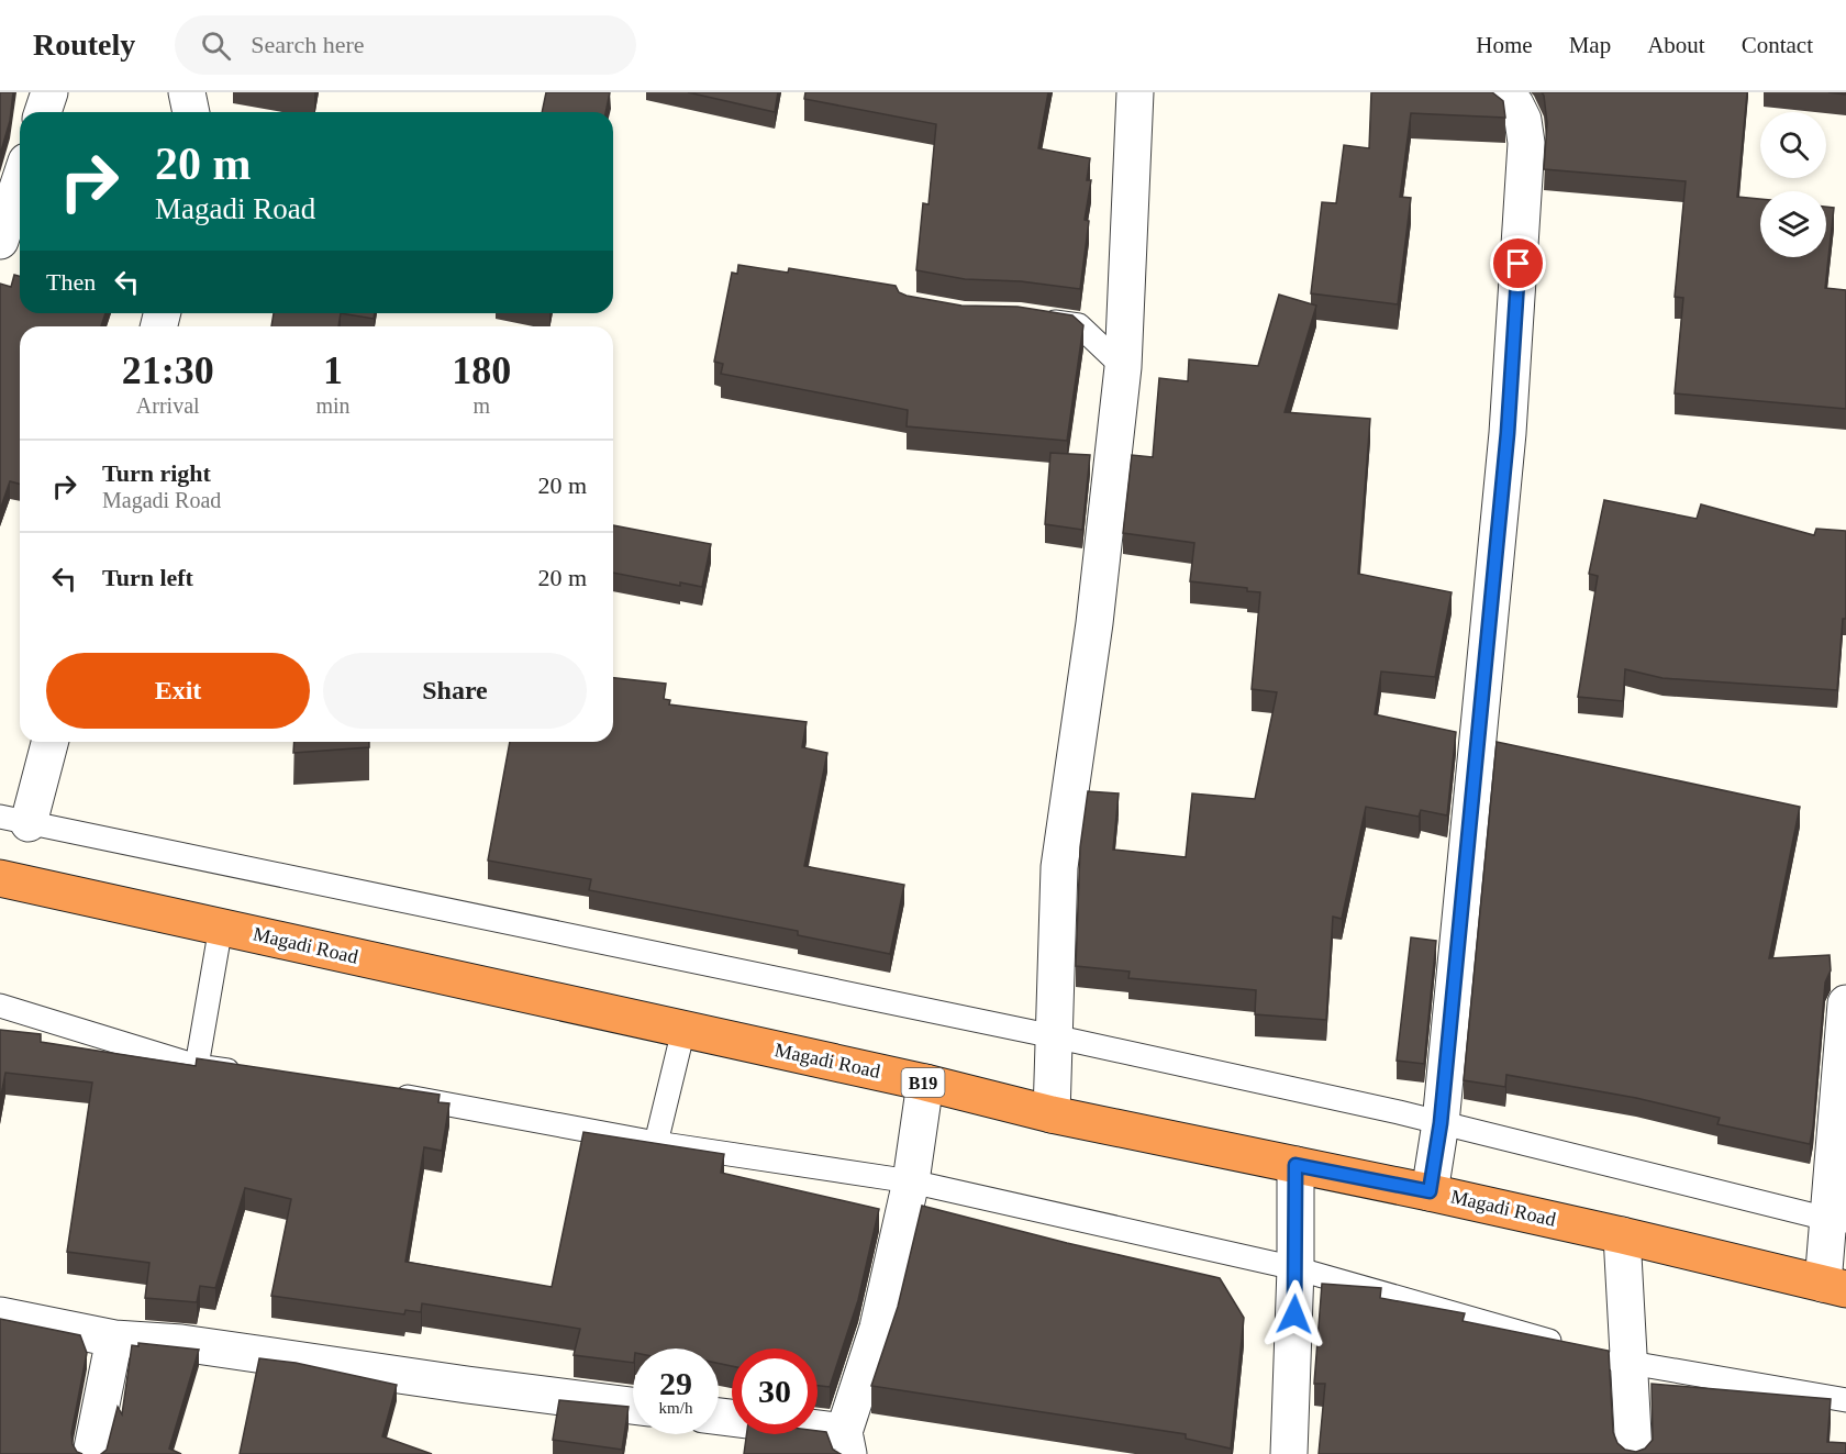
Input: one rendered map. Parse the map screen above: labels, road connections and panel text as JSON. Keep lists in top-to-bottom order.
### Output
{
  "streets": {
    "highway": ["Magadi Road", "B19"]
  },
  "page": {
    "header": "Routely",
    "search": "Search here",
    "nav": [
      "Home",
      "Map",
      "About",
      "Contact"
    ],
    "turn": ["20 m", "Magadi Road"],
    "then": "Then",
    "eta": [
      "21:30",
      "Arrival",
      "1",
      "min",
      "180",
      "m"
    ],
    "list": [
      {
        "name": "Turn right",
        "note": "Magadi Road",
        "value": "20 m"
      },
      {
        "name": "Turn left",
        "value": "20 m"
      }
    ],
    "buttons": ["Exit", "Share"],
    "speed": "29 km/h",
    "limit": "30"
  }
}
